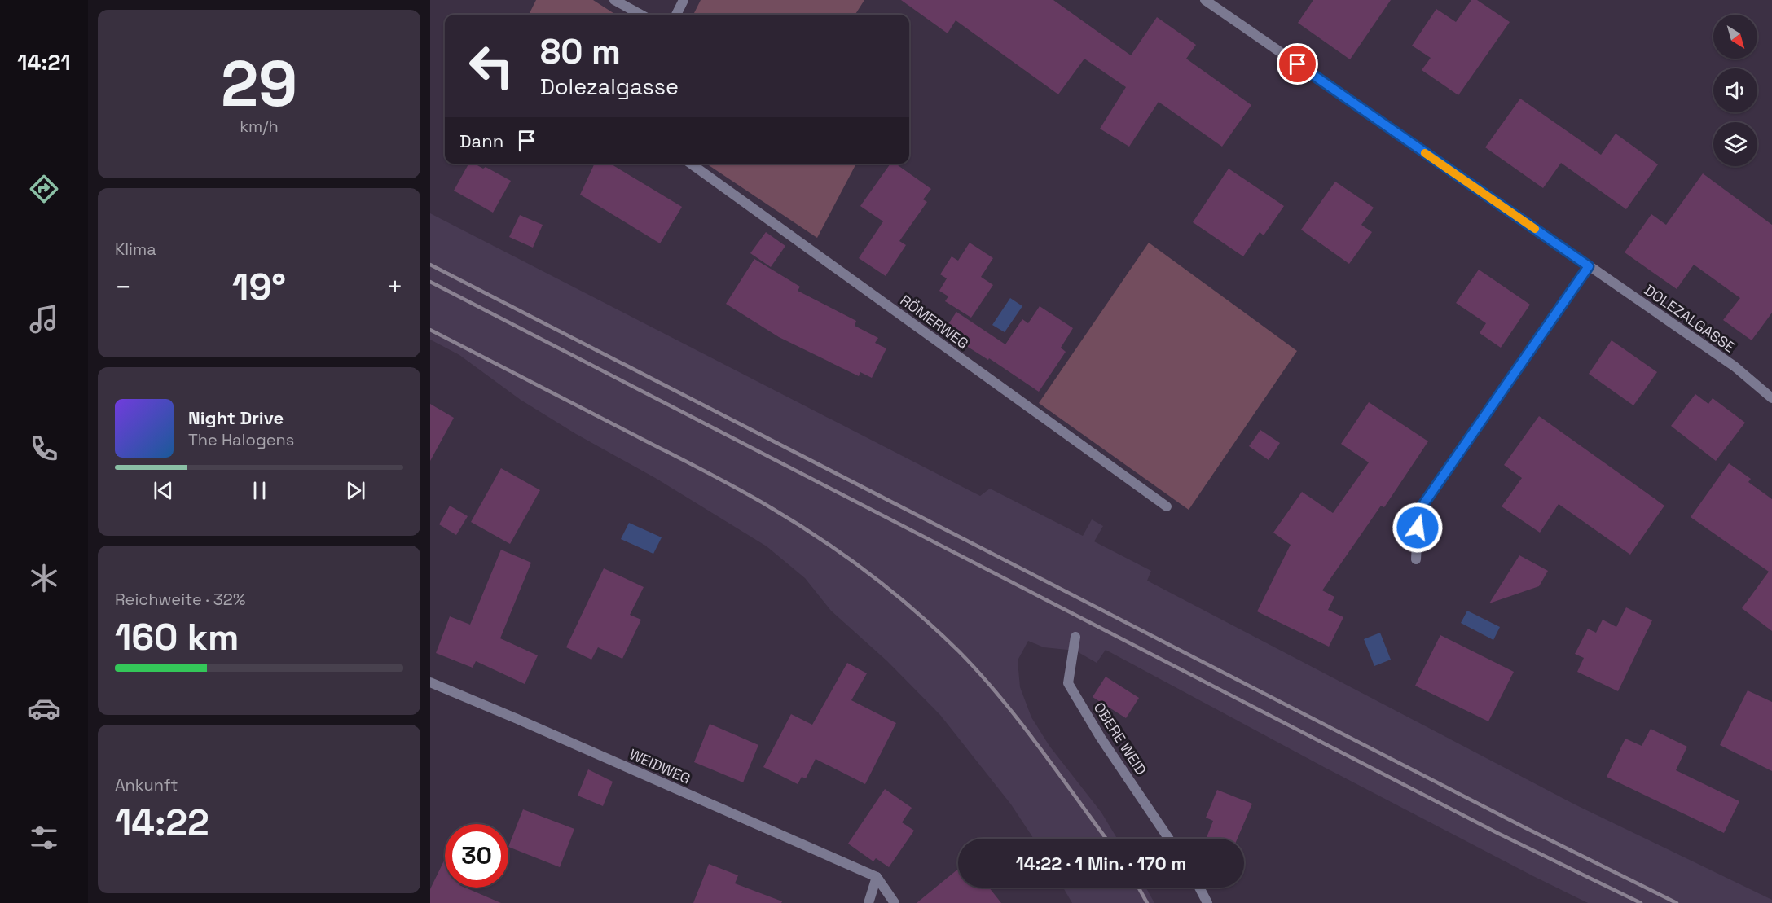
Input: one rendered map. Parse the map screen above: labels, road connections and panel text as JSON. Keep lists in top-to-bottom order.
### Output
{
  "streets": {
    "street": [
      "DOLEZALGASSE",
      "RÖMERWEG",
      "OBERE WEID",
      "WEIDWEG"
    ]
  },
  "north": "bottom right",
  "page": {
    "tabs": "14:21",
    "tile": [
      ["29", "km/h"],
      "Klima",
      ["Reichweite · 32%", "160 km"],
      ["Ankunft", "14:22"]
    ],
    "turn": ["80 m", "Dolezalgasse"],
    "then": "Dann",
    "heat": ["−", "19°", "+"],
    "song": ["Night Drive", "The Halogens"],
    "limit": "30",
    "trip": "14:22 · 1 Min. · 170 m"
  }
}
